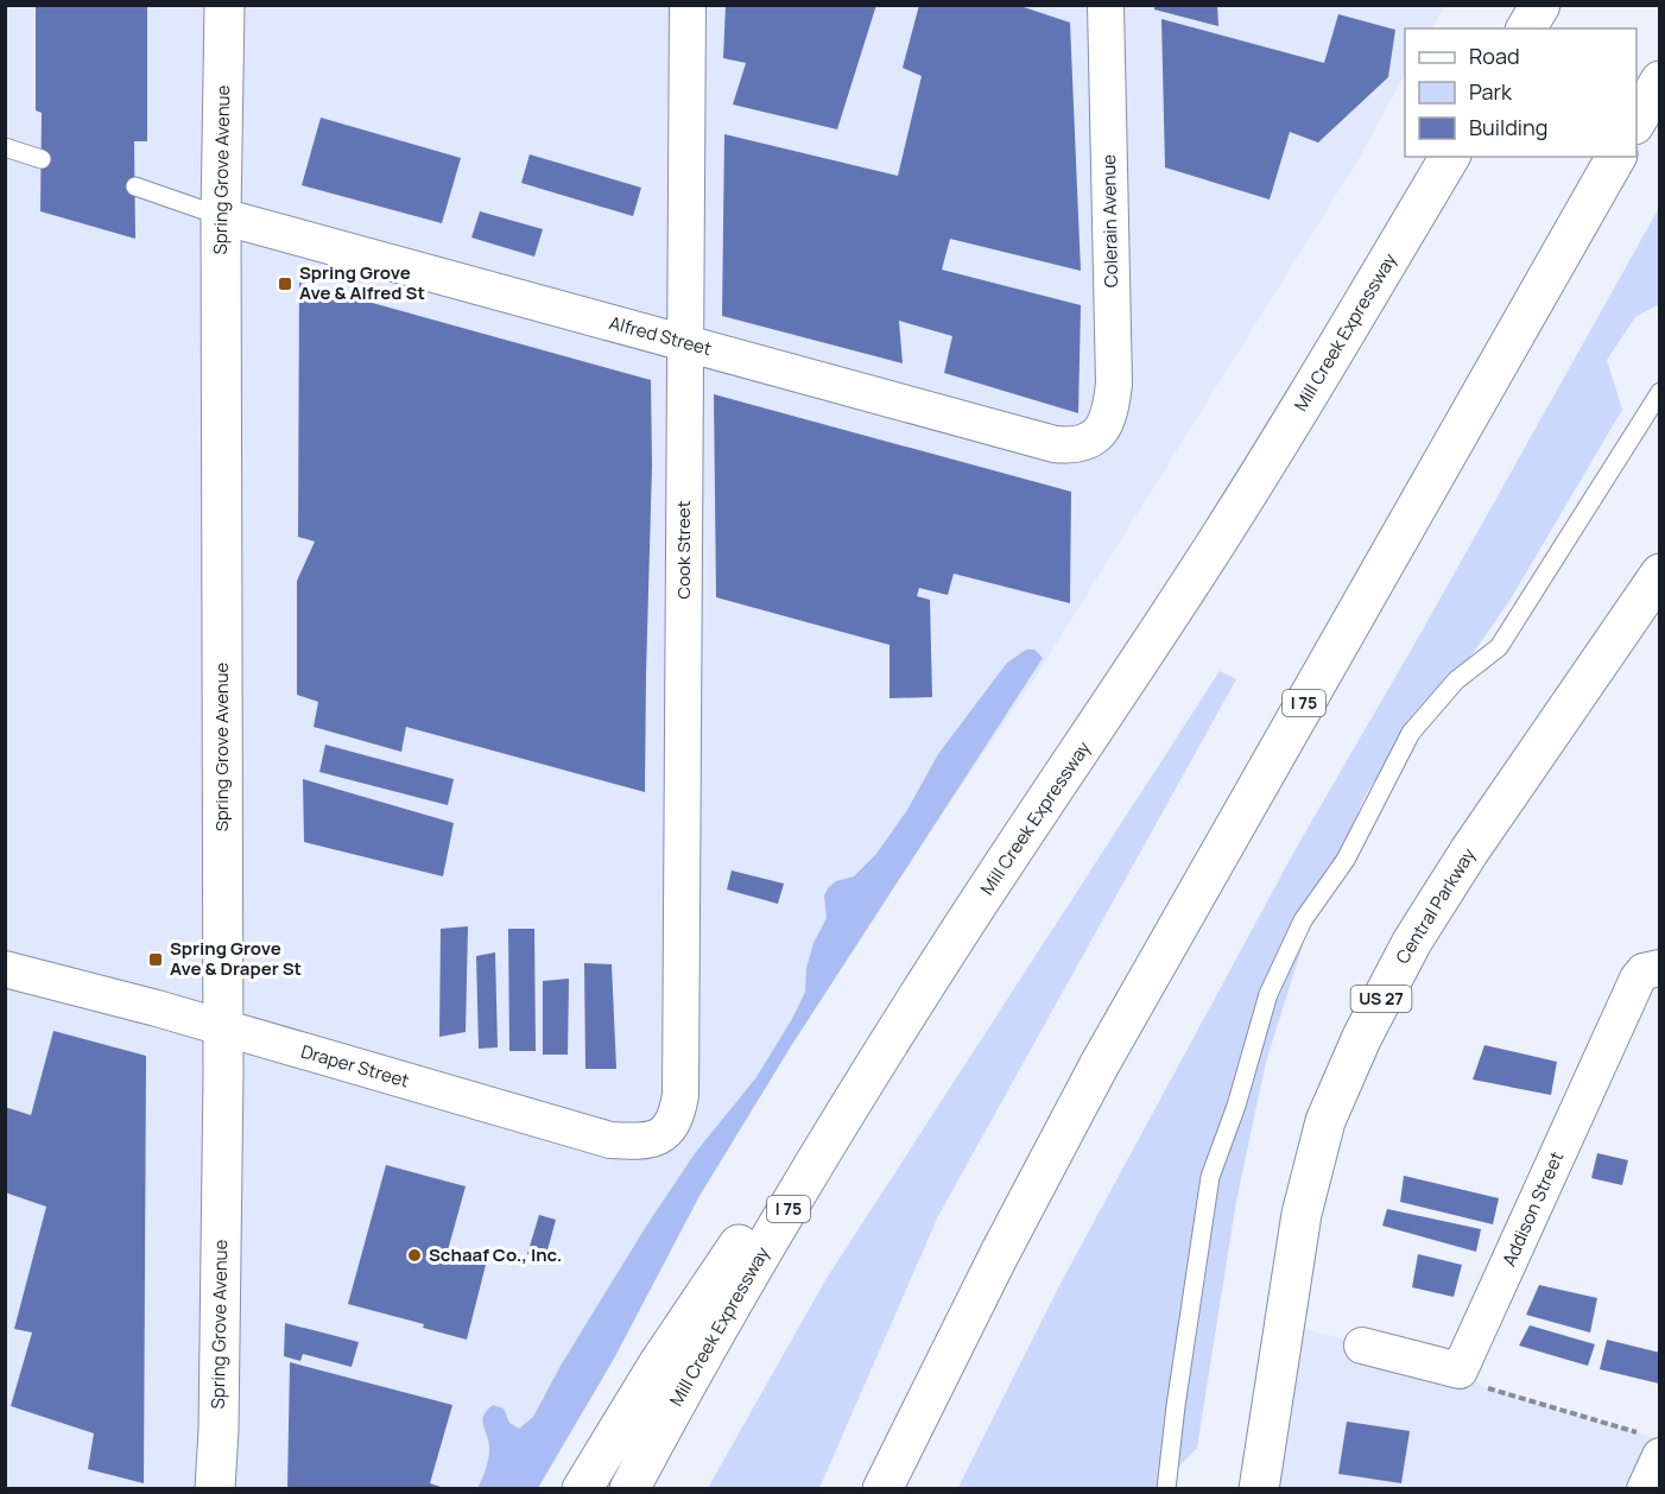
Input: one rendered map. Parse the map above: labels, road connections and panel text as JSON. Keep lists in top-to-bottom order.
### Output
{
  "streets": {
    "main road": [
      "Spring Grove Avenue",
      "Mill Creek Expressway",
      "I 75",
      "Central Parkway",
      "US 27"
    ],
    "street": [
      "Colerain Avenue",
      "Alfred Street",
      "Cook Street",
      "Draper Street",
      "Addison Street"
    ]
  },
  "crossings": [
    ["Spring Grove Avenue", "Alfred Street"],
    ["Spring Grove Avenue", "Draper Street"],
    ["Colerain Avenue", "Alfred Street"],
    ["Alfred Street", "Cook Street"],
    ["Cook Street", "Draper Street"]
  ],
  "places": {
    "transit": ["Spring Grove Ave & Alfred St", "Spring Grove Ave & Draper St"],
    "other": ["Schaaf Co., Inc."]
  },
  "legend": ["Road", "Park", "Building"]
}
